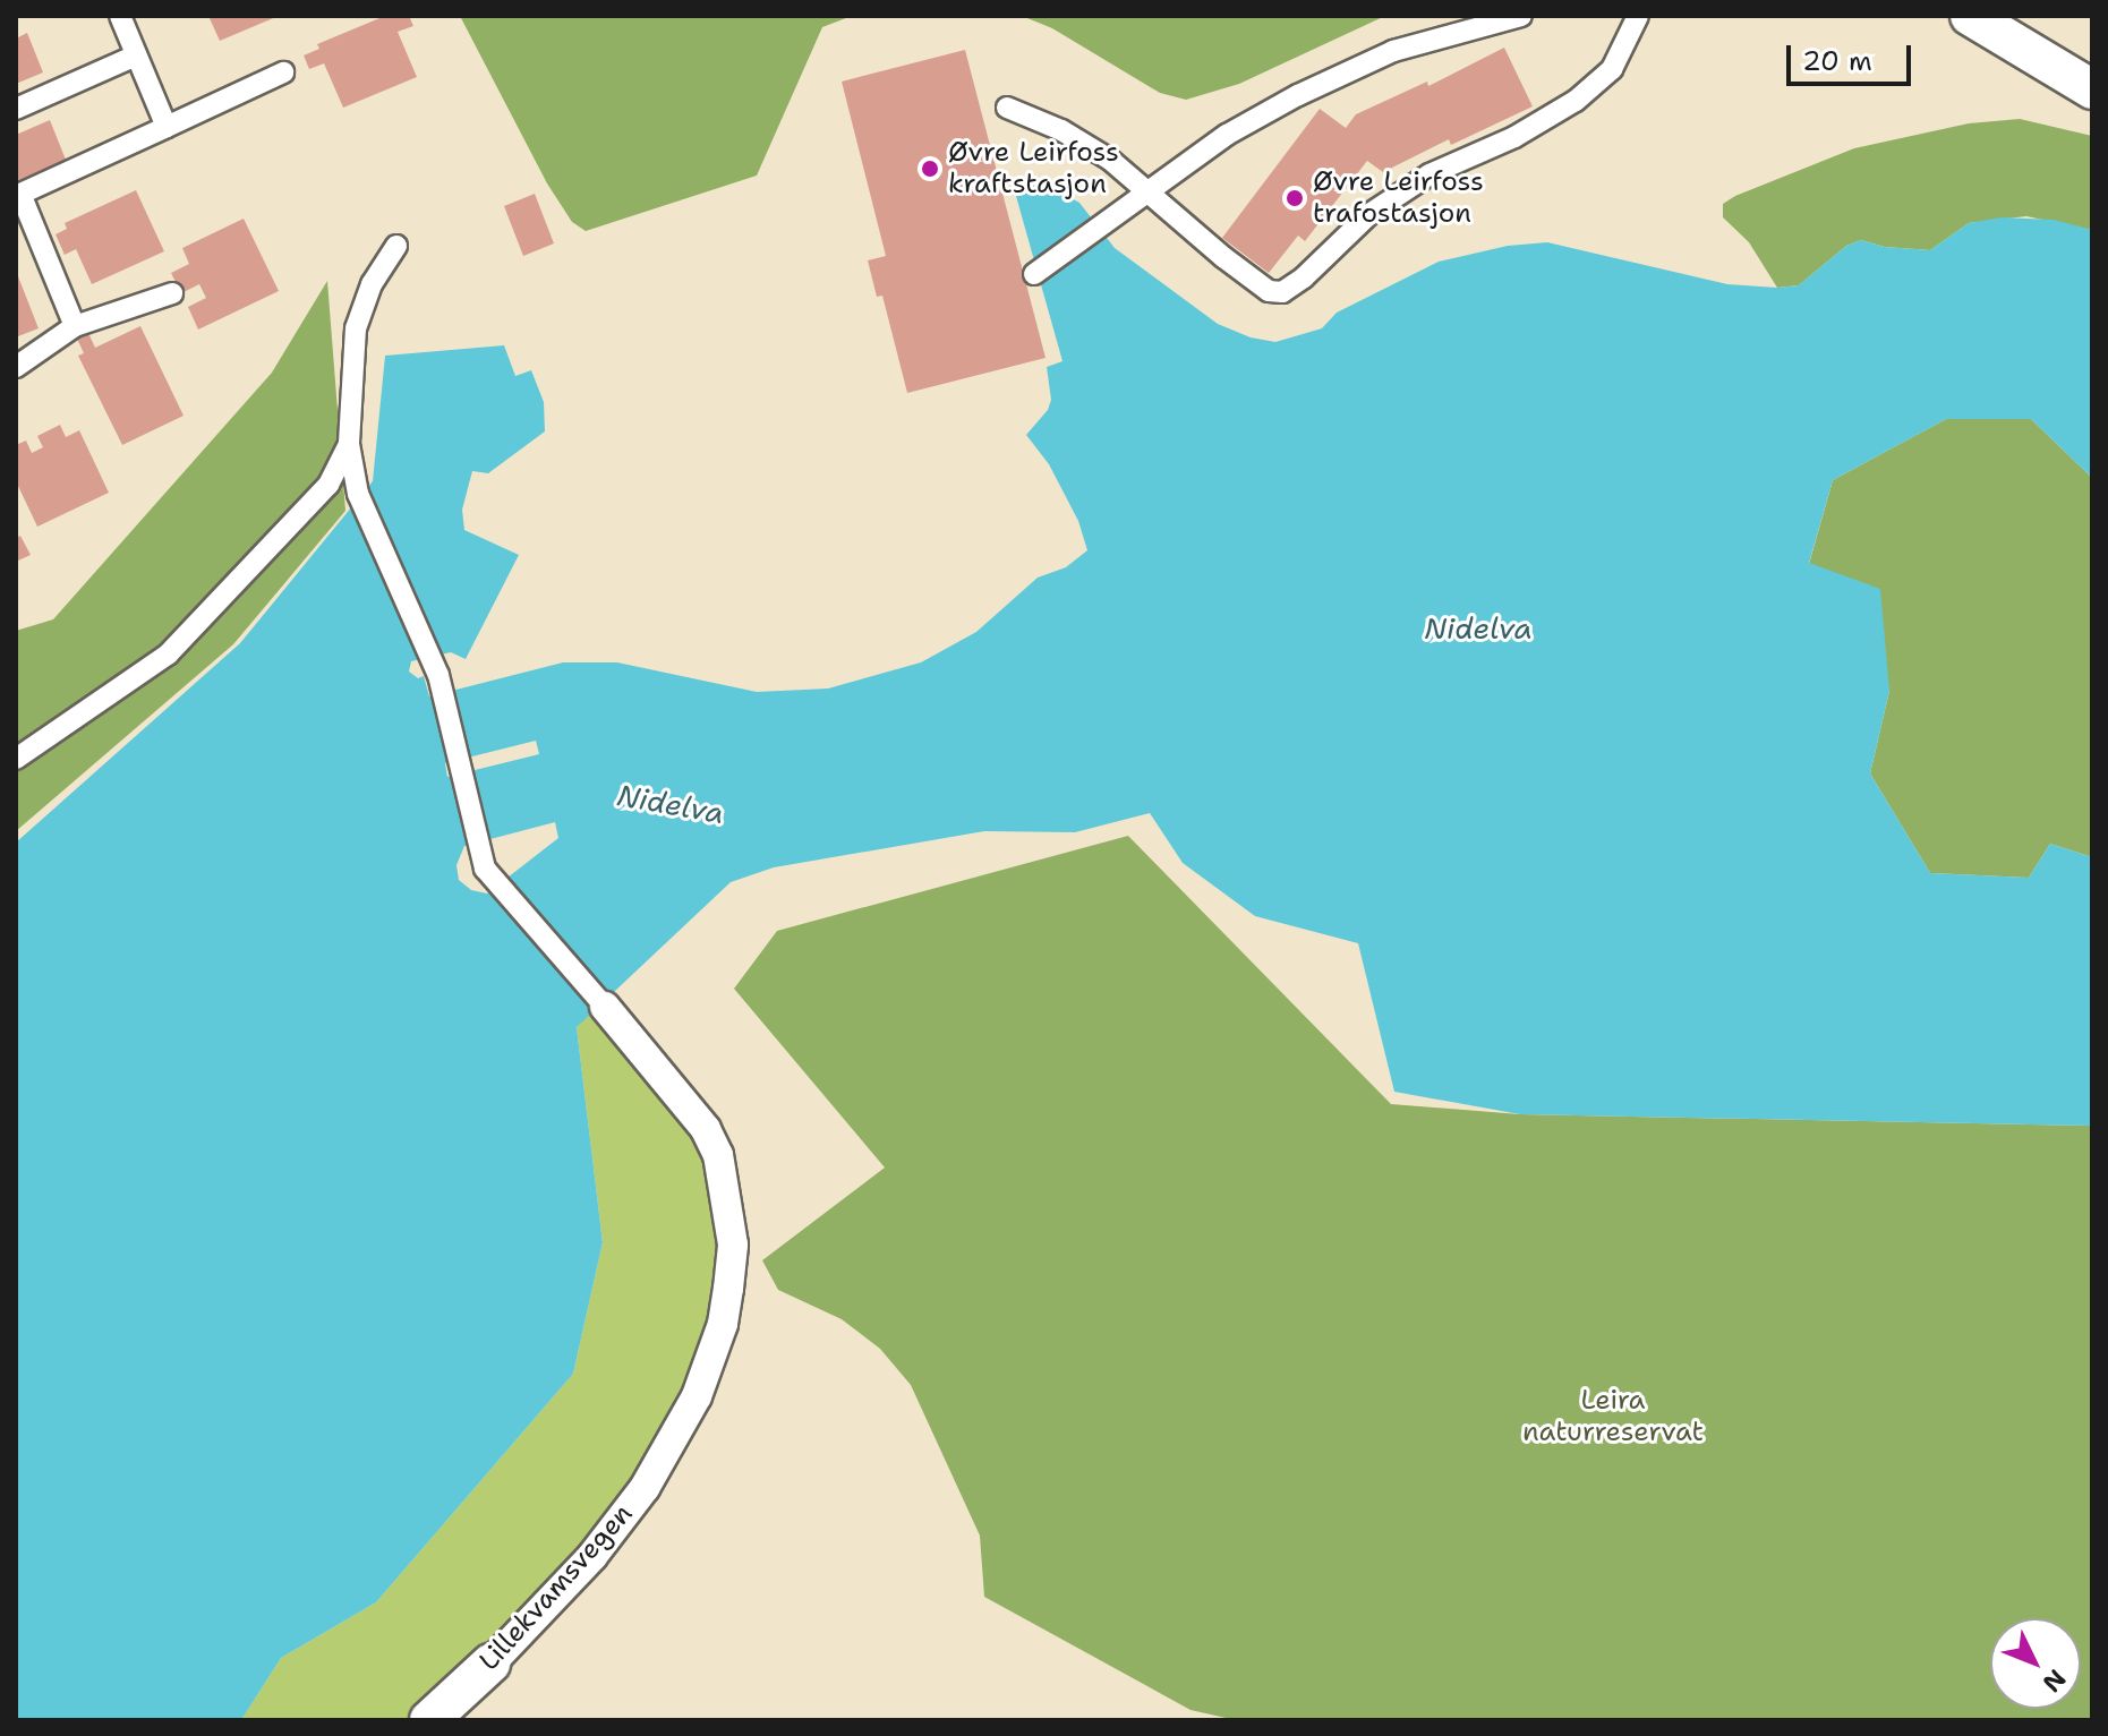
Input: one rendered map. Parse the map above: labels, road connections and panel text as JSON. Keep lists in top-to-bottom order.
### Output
{
  "streets": {
    "street": ["Lillekvamsvegen"]
  },
  "water": ["Nidelva"],
  "parks": ["Leira naturreservat"],
  "places": ["Øvre Leirfoss kraftstasjon", "Øvre Leirfoss trafostasjon"],
  "scale_bar": "20 m",
  "north": "bottom right"
}
